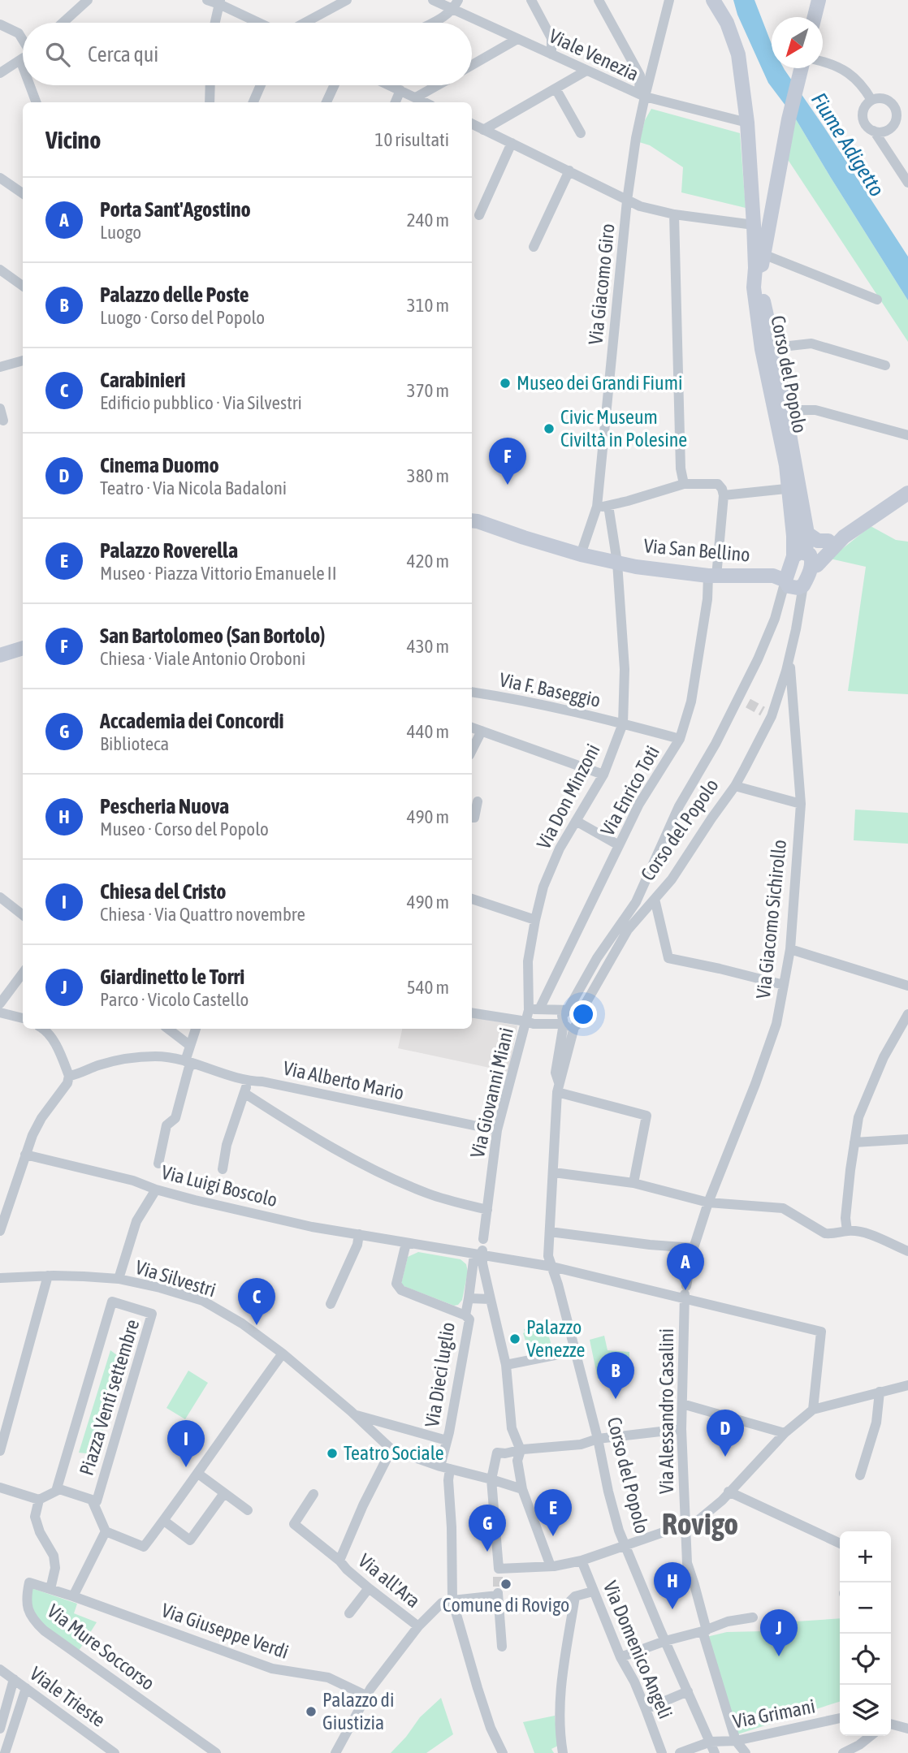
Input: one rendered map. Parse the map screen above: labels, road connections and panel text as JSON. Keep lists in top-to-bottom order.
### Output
{
  "streets": {
    "street": [
      "Viale Venezia",
      "Via Giacomo Giro",
      "Corso del Popolo",
      "Via San Bellino",
      "Via F. Baseggio",
      "Via Enrico Toti",
      "Via Don Minzoni",
      "Via Giacomo Sichirollo",
      "Via Alberto Mario",
      "Via Giovanni Miani",
      "Via Luigi Boscolo",
      "Via Silvestri",
      "Via Dieci luglio",
      "Piazza Venti settembre",
      "Via Alessandro Casalini",
      "Via all'Ara",
      "Via Giuseppe Verdi",
      "Via Mure Soccorso",
      "Via Domenico Angeli",
      "Viale Trieste",
      "Via Grimani"
    ]
  },
  "crossings": [
    ["Viale Venezia", "Via Giacomo Giro"],
    ["Via Giacomo Giro", "Via San Bellino"],
    ["Via Giacomo Giro", "Via Don Minzoni"],
    ["Corso del Popolo", "Via San Bellino"],
    ["Corso del Popolo", "Via Giacomo Sichirollo"],
    ["Corso del Popolo", "Via Luigi Boscolo"],
    ["Corso del Popolo", "Via Grimani"],
    ["Via San Bellino", "Via Enrico Toti"],
    ["Via San Bellino", "Via Don Minzoni"],
    ["Via F. Baseggio", "Via Enrico Toti"],
    ["Via F. Baseggio", "Via Don Minzoni"],
    ["Via Enrico Toti", "Via Don Minzoni"],
    ["Via Enrico Toti", "Via Giovanni Miani"],
    ["Via Don Minzoni", "Via Giovanni Miani"],
    ["Via Giacomo Sichirollo", "Via Alessandro Casalini"],
    ["Via Alberto Mario", "Via Giovanni Miani"],
    ["Via Giovanni Miani", "Via Luigi Boscolo"],
    ["Via Giovanni Miani", "Via Dieci luglio"],
    ["Via Luigi Boscolo", "Via Alessandro Casalini"],
    ["Via Alessandro Casalini", "Via Grimani"],
    ["Via Giuseppe Verdi", "Via Mure Soccorso"]
  ],
  "districts": ["Rovigo"],
  "water": ["Fiume Adigetto"],
  "places": [
    "Museo dei Grandi Fiumi",
    "Civic Museum Civiltà in Polesine",
    "Palazzo Venezze",
    "Teatro Sociale",
    "Comune di Rovigo",
    "Palazzo di Giustizia"
  ],
  "north": "bottom left",
  "page": {
    "search": "Cerca qui",
    "heading": ["Vicino", "10 risultati"],
    "list": [
      {
        "mark": "A",
        "name": "Porta Sant'Agostino",
        "note": "Luogo",
        "value": "240 m"
      },
      {
        "mark": "B",
        "name": "Palazzo delle Poste",
        "note": "Luogo · Corso del Popolo",
        "value": "310 m"
      },
      {
        "mark": "C",
        "name": "Carabinieri",
        "note": "Edificio pubblico · Via Silvestri",
        "value": "370 m"
      },
      {
        "mark": "D",
        "name": "Cinema Duomo",
        "note": "Teatro · Via Nicola Badaloni",
        "value": "380 m"
      },
      {
        "mark": "E",
        "name": "Palazzo Roverella",
        "note": "Museo · Piazza Vittorio Emanuele II",
        "value": "420 m"
      },
      {
        "mark": "F",
        "name": "San Bartolomeo (San Bortolo)",
        "note": "Chiesa · Viale Antonio Oroboni",
        "value": "430 m"
      },
      {
        "mark": "G",
        "name": "Accademia dei Concordi",
        "note": "Biblioteca",
        "value": "440 m"
      },
      {
        "mark": "H",
        "name": "Pescheria Nuova",
        "note": "Museo · Corso del Popolo",
        "value": "490 m"
      },
      {
        "mark": "I",
        "name": "Chiesa del Cristo",
        "note": "Chiesa · Via Quattro novembre",
        "value": "490 m"
      },
      {
        "mark": "J",
        "name": "Giardinetto le Torri",
        "note": "Parco · Vicolo Castello",
        "value": "540 m"
      }
    ],
    "pins": [
      "F",
      "A",
      "C",
      "B",
      "D",
      "I",
      "E",
      "G",
      "H",
      "J"
    ],
    "map_buttons": ["+", "−"]
  }
}
